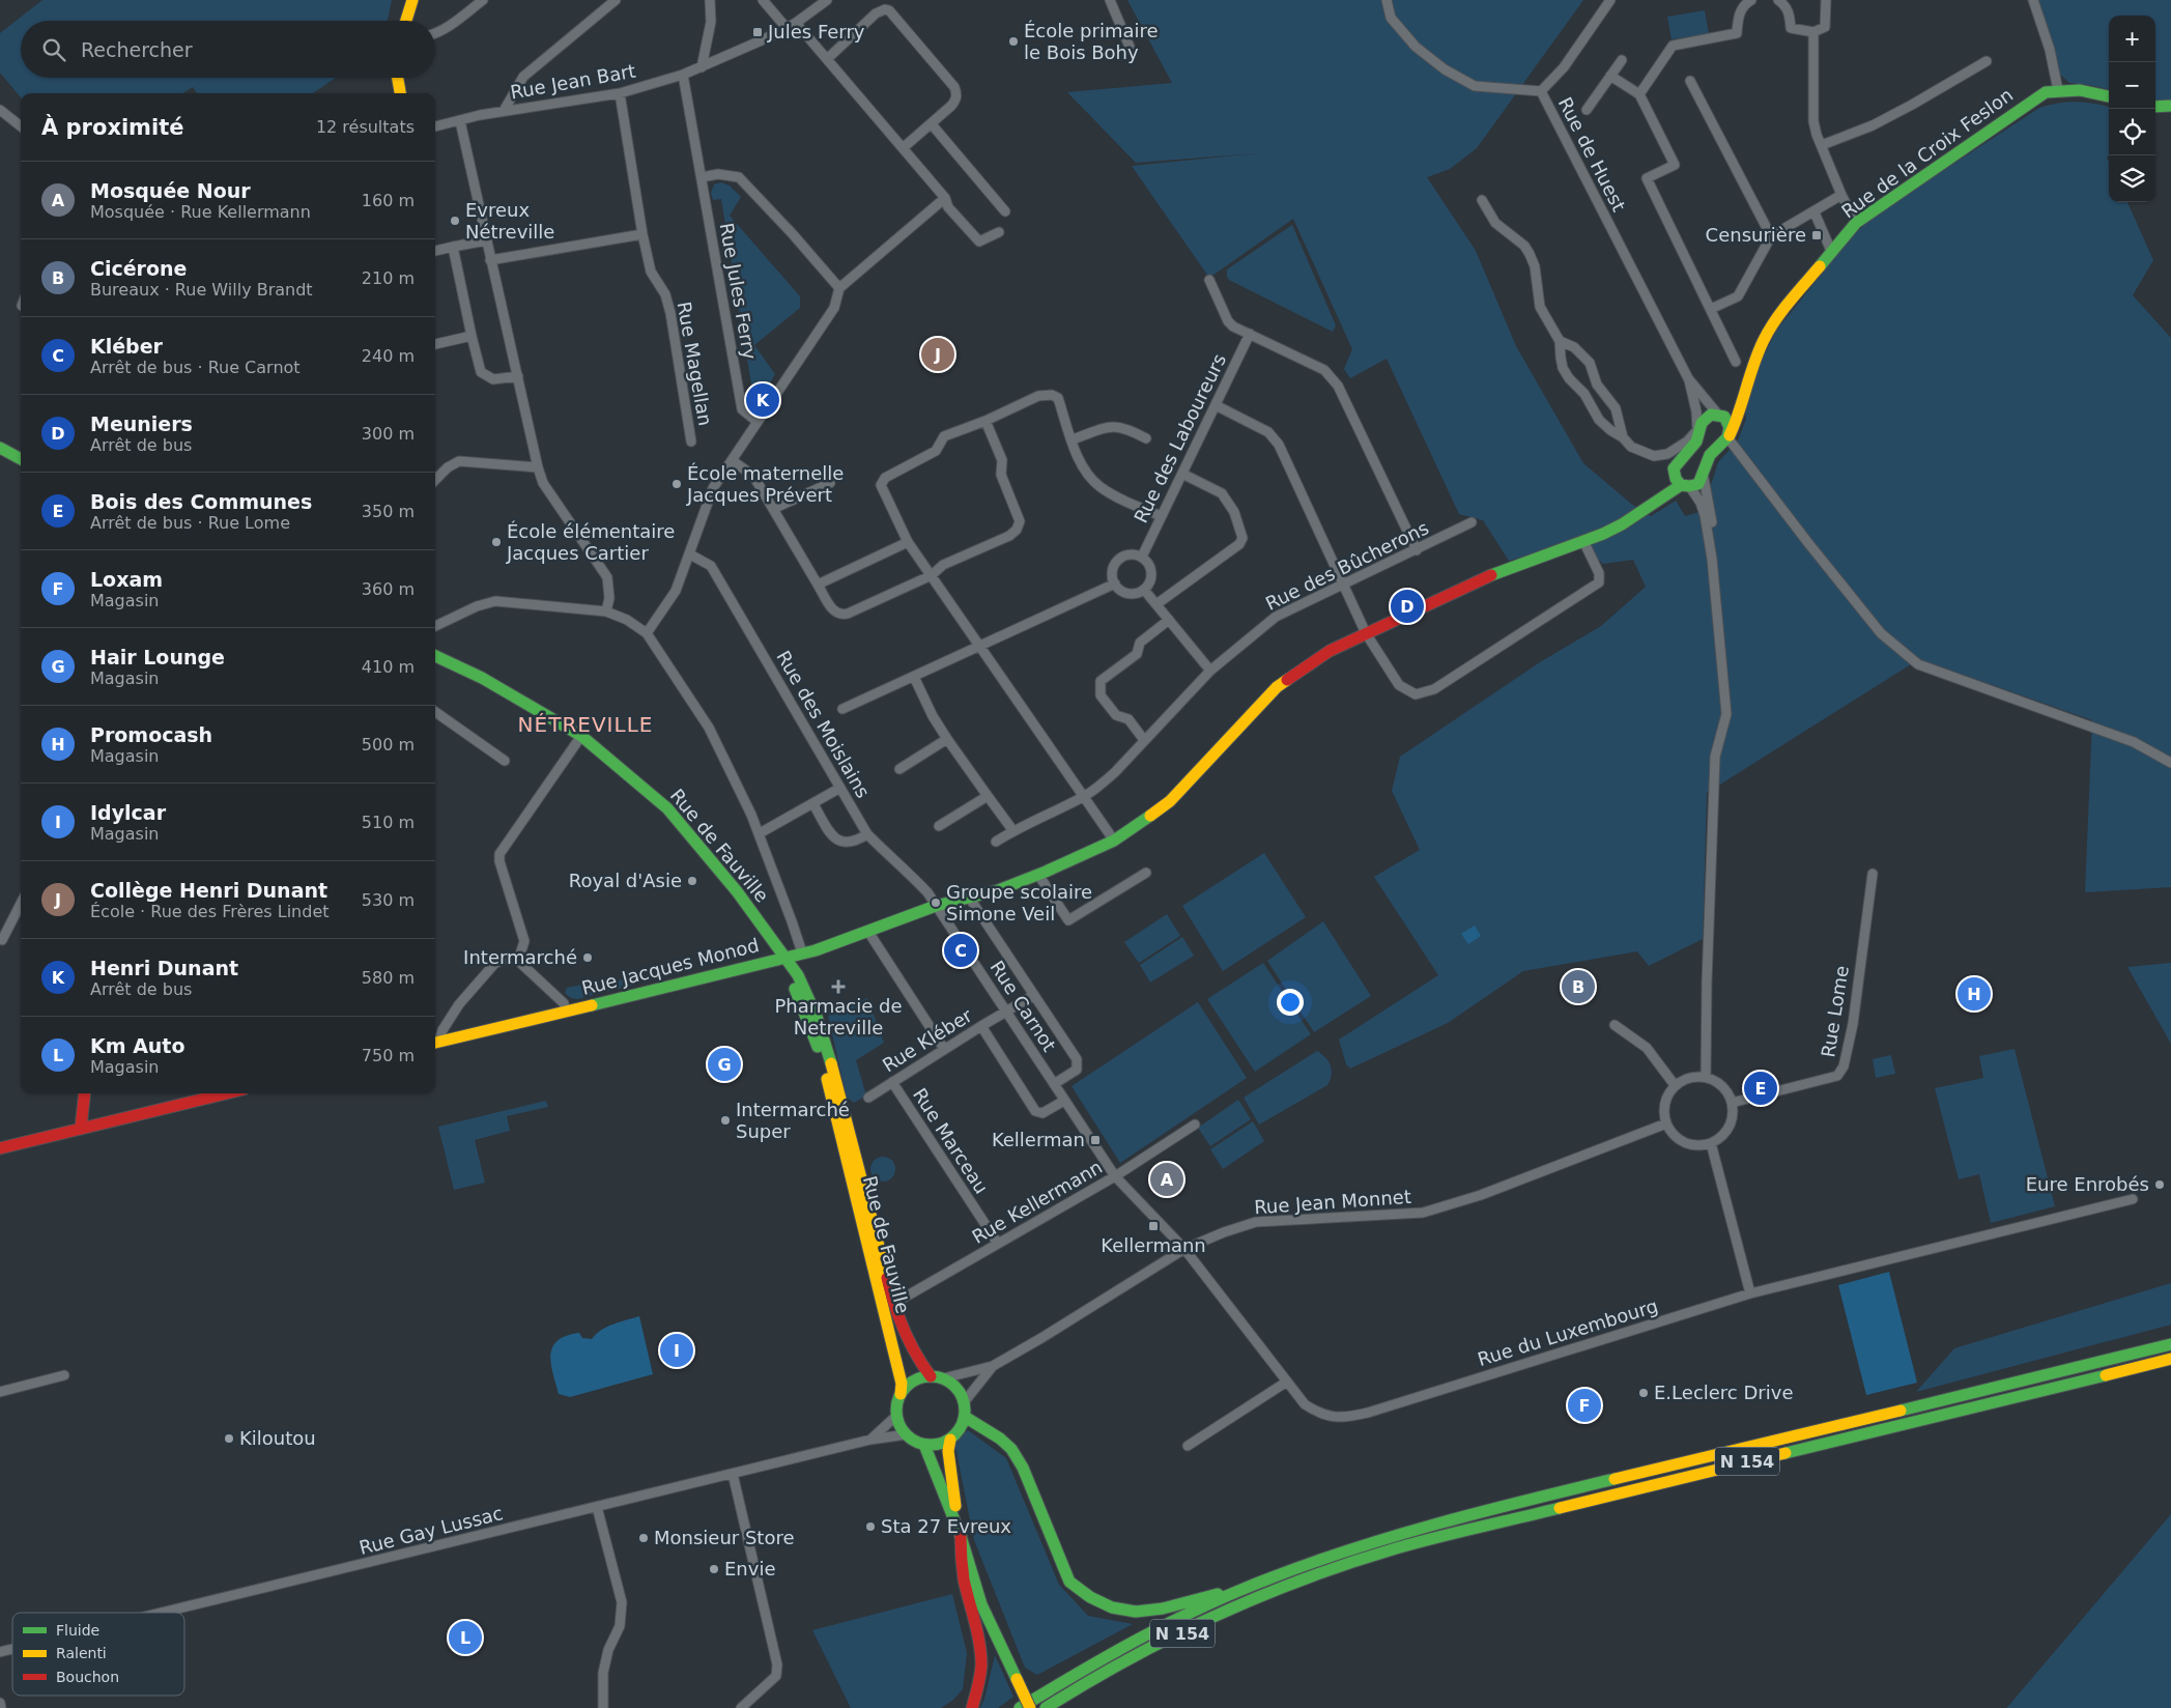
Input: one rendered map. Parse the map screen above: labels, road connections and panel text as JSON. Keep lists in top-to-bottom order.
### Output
{
  "streets": {
    "main road": [
      "Rue de la Croix Feslon",
      "Rue de Fauville",
      "Rue Jacques Monod",
      "N 154"
    ],
    "street": [
      "Rue Jean Bart",
      "Rue de Huest",
      "Rue Jules Ferry",
      "Rue Magellan",
      "Rue des Laboureurs",
      "Rue des Bûcherons",
      "Rue des Moislains",
      "Rue Carnot",
      "Rue Lome",
      "Rue Kléber",
      "Rue Marceau",
      "Rue Kellermann",
      "Rue Jean Monnet",
      "Rue du Luxembourg",
      "Rue Gay Lussac"
    ]
  },
  "crossings": [
    ["Rue Jean Bart", "Rue Jules Ferry"],
    ["Rue Jean Bart", "Rue Magellan"],
    ["Rue de la Croix Feslon", "Rue de Huest"],
    ["Rue des Moislains", "Rue Jacques Monod"],
    ["Rue des Moislains", "Rue Carnot"],
    ["Rue de Fauville", "Rue Jacques Monod"],
    ["Rue de Fauville", "Rue Kellermann"],
    ["Rue de Fauville", "Rue Jean Monnet"],
    ["Rue de Fauville", "Rue Gay Lussac"],
    ["Rue Jacques Monod", "Rue Carnot"],
    ["Rue Carnot", "Rue Kléber"],
    ["Rue Carnot", "Rue Kellermann"],
    ["Rue Carnot", "Rue du Luxembourg"],
    ["Rue Lome", "Rue Jean Monnet"],
    ["Rue Kléber", "Rue Marceau"],
    ["Rue Marceau", "Rue Kellermann"],
    ["Rue Kellermann", "Rue du Luxembourg"],
    ["Rue Jean Monnet", "Rue du Luxembourg"],
    ["Rue Jean Monnet", "Rue Gay Lussac"]
  ],
  "districts": ["NÉTREVILLE"],
  "places": {
    "transit": [
      "Jules Ferry",
      "Censurière",
      "Kellerman",
      "Kellermann"
    ],
    "other": [
      "École primaire le Bois Bohy",
      "Evreux Nétreville",
      "École maternelle Jacques Prévert",
      "École élémentaire Jacques Cartier",
      "Royal d'Asie",
      "Groupe scolaire Simone Veil",
      "Intermarché",
      "Intermarché Super",
      "Eure Enrobés",
      "E.Leclerc Drive",
      "Kiloutou",
      "Sta 27 Evreux",
      "Monsieur Store",
      "Envie"
    ],
    "health": ["Pharmacie de Netreville"]
  },
  "legend": ["Fluide", "Ralenti", "Bouchon"],
  "page": {
    "map_buttons": ["+", "−"],
    "search": "Rechercher",
    "heading": ["À proximité", "12 résultats"],
    "list": [
      {
        "mark": "A",
        "name": "Mosquée Nour",
        "note": "Mosquée · Rue Kellermann",
        "value": "160 m"
      },
      {
        "mark": "B",
        "name": "Cicérone",
        "note": "Bureaux · Rue Willy Brandt",
        "value": "210 m"
      },
      {
        "mark": "C",
        "name": "Kléber",
        "note": "Arrêt de bus · Rue Carnot",
        "value": "240 m"
      },
      {
        "mark": "D",
        "name": "Meuniers",
        "note": "Arrêt de bus",
        "value": "300 m"
      },
      {
        "mark": "E",
        "name": "Bois des Communes",
        "note": "Arrêt de bus · Rue Lome",
        "value": "350 m"
      },
      {
        "mark": "F",
        "name": "Loxam",
        "note": "Magasin",
        "value": "360 m"
      },
      {
        "mark": "G",
        "name": "Hair Lounge",
        "note": "Magasin",
        "value": "410 m"
      },
      {
        "mark": "H",
        "name": "Promocash",
        "note": "Magasin",
        "value": "500 m"
      },
      {
        "mark": "I",
        "name": "Idylcar",
        "note": "Magasin",
        "value": "510 m"
      },
      {
        "mark": "J",
        "name": "Collège Henri Dunant",
        "note": "École · Rue des Frères Lindet",
        "value": "530 m"
      },
      {
        "mark": "K",
        "name": "Henri Dunant",
        "note": "Arrêt de bus",
        "value": "580 m"
      },
      {
        "mark": "L",
        "name": "Km Auto",
        "note": "Magasin",
        "value": "750 m"
      }
    ],
    "pins": [
      "J",
      "K",
      "D",
      "C",
      "B",
      "H",
      "G",
      "E",
      "A",
      "I",
      "F",
      "L"
    ]
  }
}
